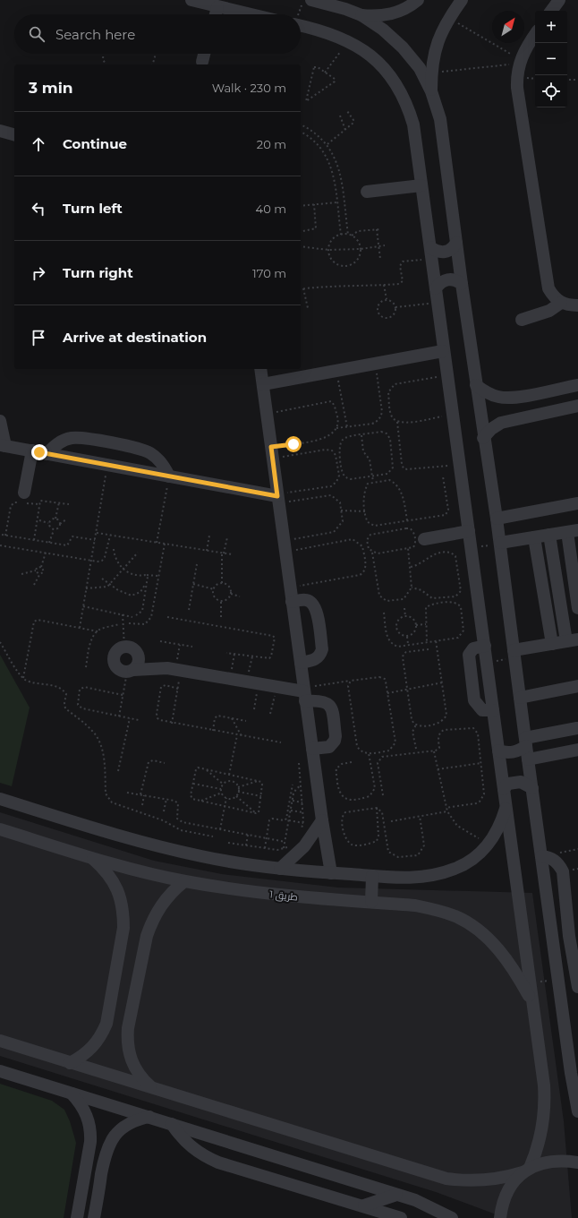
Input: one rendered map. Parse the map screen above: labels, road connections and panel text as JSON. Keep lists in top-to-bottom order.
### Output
{
  "streets": {
    "street": ["طريق 1"]
  },
  "north": "top right",
  "page": {
    "map_buttons": ["+", "−"],
    "search": "Search here",
    "heading": ["3 min", "Walk · 230 m"],
    "list": [
      ["Continue", "20 m"],
      ["Turn left", "40 m"],
      ["Turn right", "170 m"],
      "Arrive at destination"
    ]
  }
}
